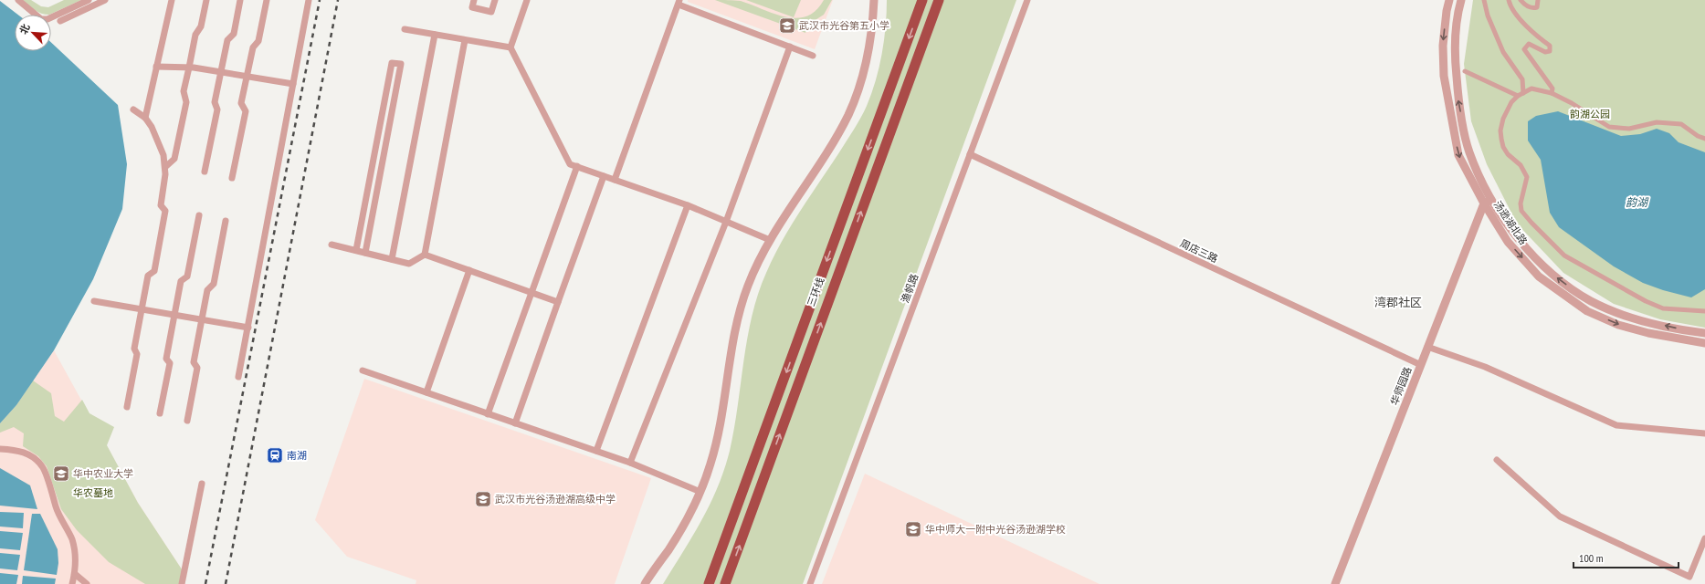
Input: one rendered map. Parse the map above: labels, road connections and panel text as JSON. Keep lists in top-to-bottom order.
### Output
{
  "streets": {
    "highway": ["三环线"],
    "street": [
      "汤逊湖北路",
      "周店三路",
      "渔帆路",
      "华师园路"
    ]
  },
  "crossings": [
    ["汤逊湖北路", "华师园路"],
    ["周店三路", "渔帆路"],
    ["周店三路", "华师园路"]
  ],
  "districts": ["湾郡社区"],
  "water": ["韵湖"],
  "parks": ["韵湖公园", "华农墓地"],
  "places": {
    "school or university": [
      "武汉市光谷第五小学",
      "华中农业大学",
      "武汉市光谷汤逊湖高级中学",
      "华中师大一附中光谷汤逊湖学校"
    ],
    "station": ["南湖"]
  },
  "scale_bar": "100 m",
  "north": "top left"
}
